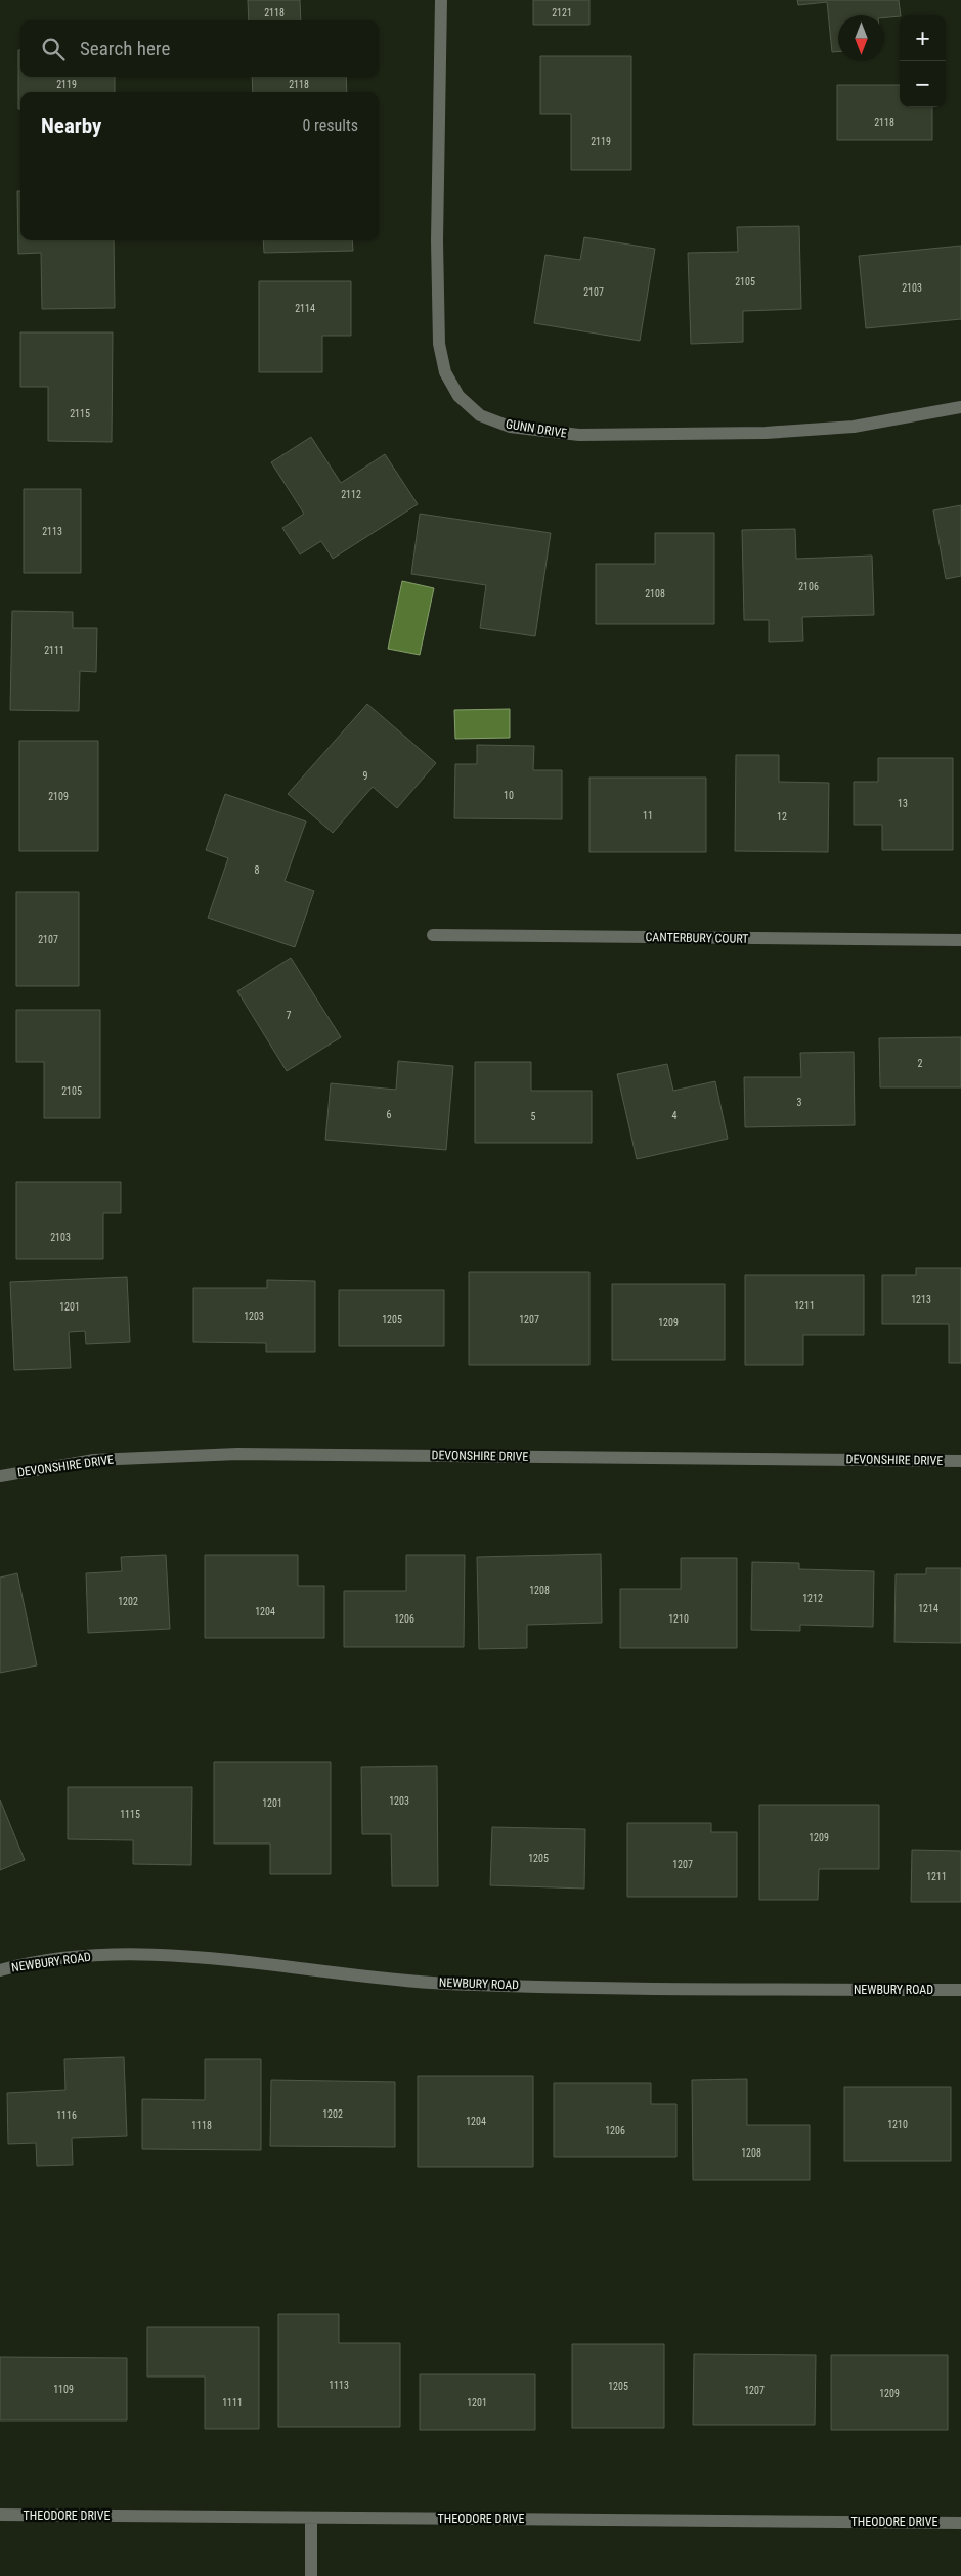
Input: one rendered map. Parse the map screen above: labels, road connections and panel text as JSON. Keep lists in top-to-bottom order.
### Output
{
  "streets": {
    "street": [
      "GUNN DRIVE",
      "CANTERBURY COURT",
      "DEVONSHIRE DRIVE",
      "NEWBURY ROAD",
      "THEODORE DRIVE"
    ]
  },
  "house_numbers": [
    "2118",
    "2121",
    "2119",
    "2118",
    "2118",
    "2119",
    "2105",
    "2103",
    "2107",
    "2114",
    "2115",
    "2112",
    "2113",
    "2106",
    "2108",
    "2111",
    "9",
    "10",
    "2109",
    "13",
    "11",
    "12",
    "8",
    "2107",
    "7",
    "2",
    "2105",
    "3",
    "6",
    "4",
    "5",
    "2103",
    "1213",
    "1211",
    "1201",
    "1203",
    "1205",
    "1207",
    "1209",
    "1208",
    "1212",
    "1202",
    "1214",
    "1204",
    "1206",
    "1210",
    "1203",
    "1201",
    "1115",
    "1209",
    "1205",
    "1207",
    "1211",
    "1202",
    "1116",
    "1204",
    "1210",
    "1118",
    "1206",
    "1208",
    "1113",
    "1205",
    "1109",
    "1207",
    "1209",
    "1111",
    "1201"
  ],
  "north": "bottom",
  "page": {
    "map_buttons": ["+", "−"],
    "search": "Search here",
    "heading": ["Nearby", "0 results"]
  }
}
